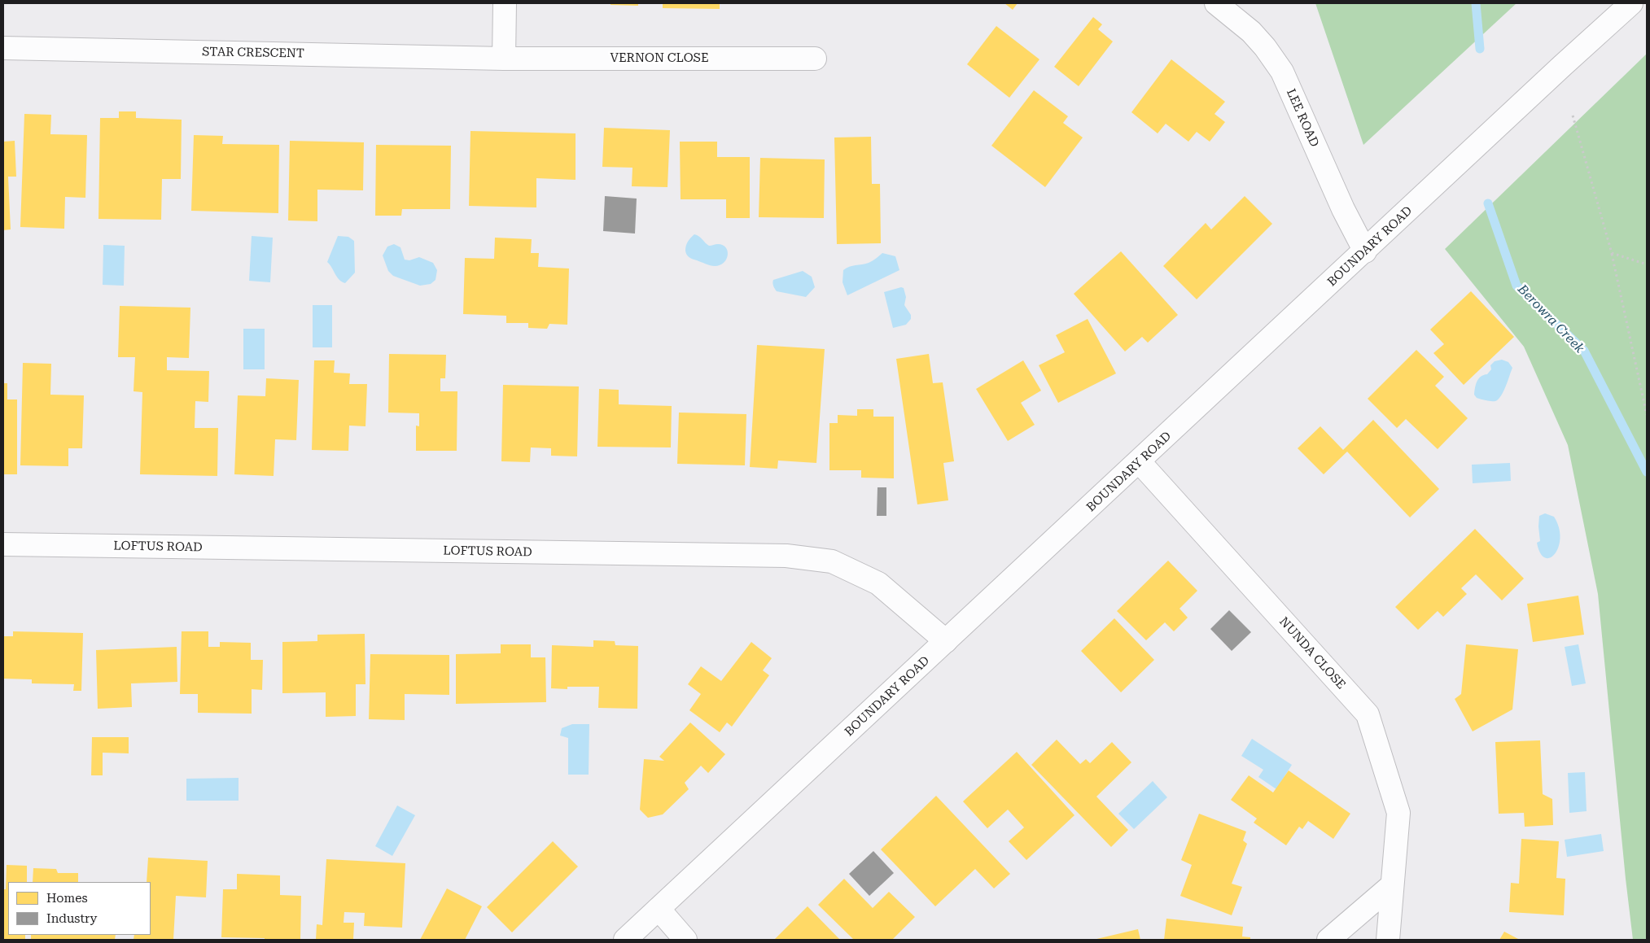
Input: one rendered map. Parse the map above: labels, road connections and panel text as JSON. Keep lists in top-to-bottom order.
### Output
{
  "streets": {
    "street": [
      "STAR CRESCENT",
      "VERNON CLOSE",
      "LEE ROAD",
      "BOUNDARY ROAD",
      "LOFTUS ROAD",
      "NUNDA CLOSE"
    ]
  },
  "crossings": [
    ["STAR CRESCENT", "VERNON CLOSE"],
    ["LEE ROAD", "BOUNDARY ROAD"],
    ["BOUNDARY ROAD", "LOFTUS ROAD"],
    ["BOUNDARY ROAD", "NUNDA CLOSE"]
  ],
  "water": ["Berowra Creek"],
  "legend": ["Homes", "Industry"]
}
